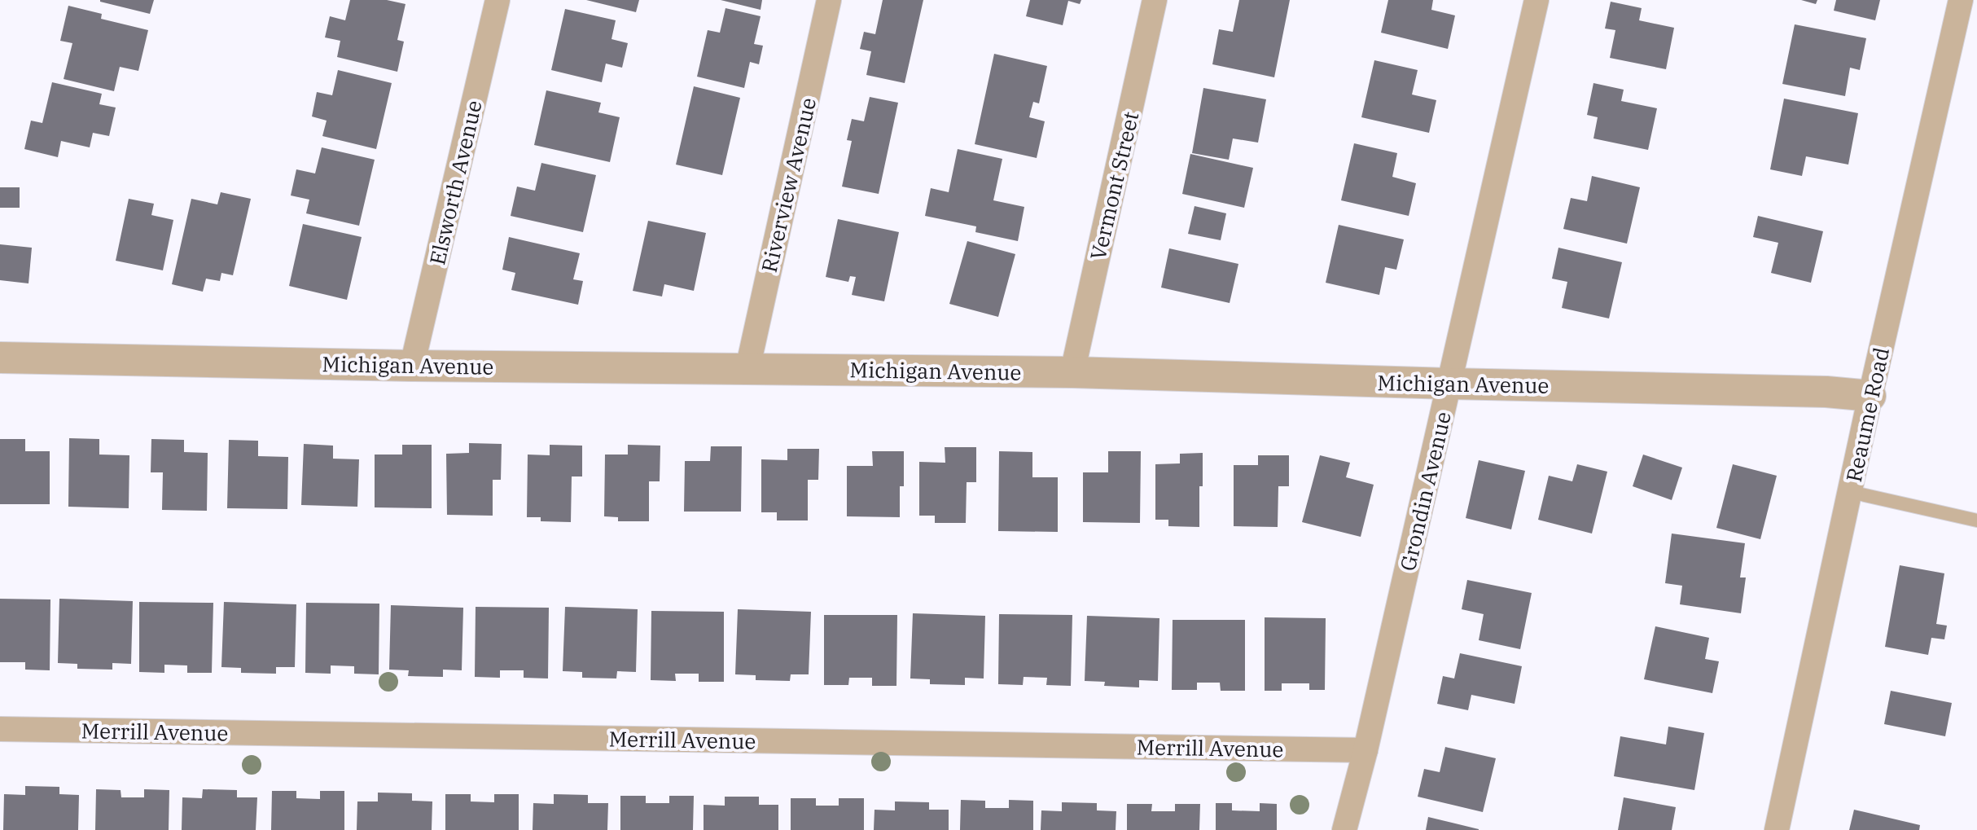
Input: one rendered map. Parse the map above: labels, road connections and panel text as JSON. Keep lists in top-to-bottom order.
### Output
{
  "streets": {
    "street": [
      "Elsworth Avenue",
      "Riverview Avenue",
      "Vermont Street",
      "Michigan Avenue",
      "Reaume Road",
      "Grondin Avenue",
      "Merrill Avenue"
    ]
  },
  "crossings": [
    ["Elsworth Avenue", "Michigan Avenue"],
    ["Riverview Avenue", "Michigan Avenue"],
    ["Vermont Street", "Michigan Avenue"],
    ["Michigan Avenue", "Reaume Road"],
    ["Michigan Avenue", "Grondin Avenue"],
    ["Grondin Avenue", "Merrill Avenue"]
  ]
}
